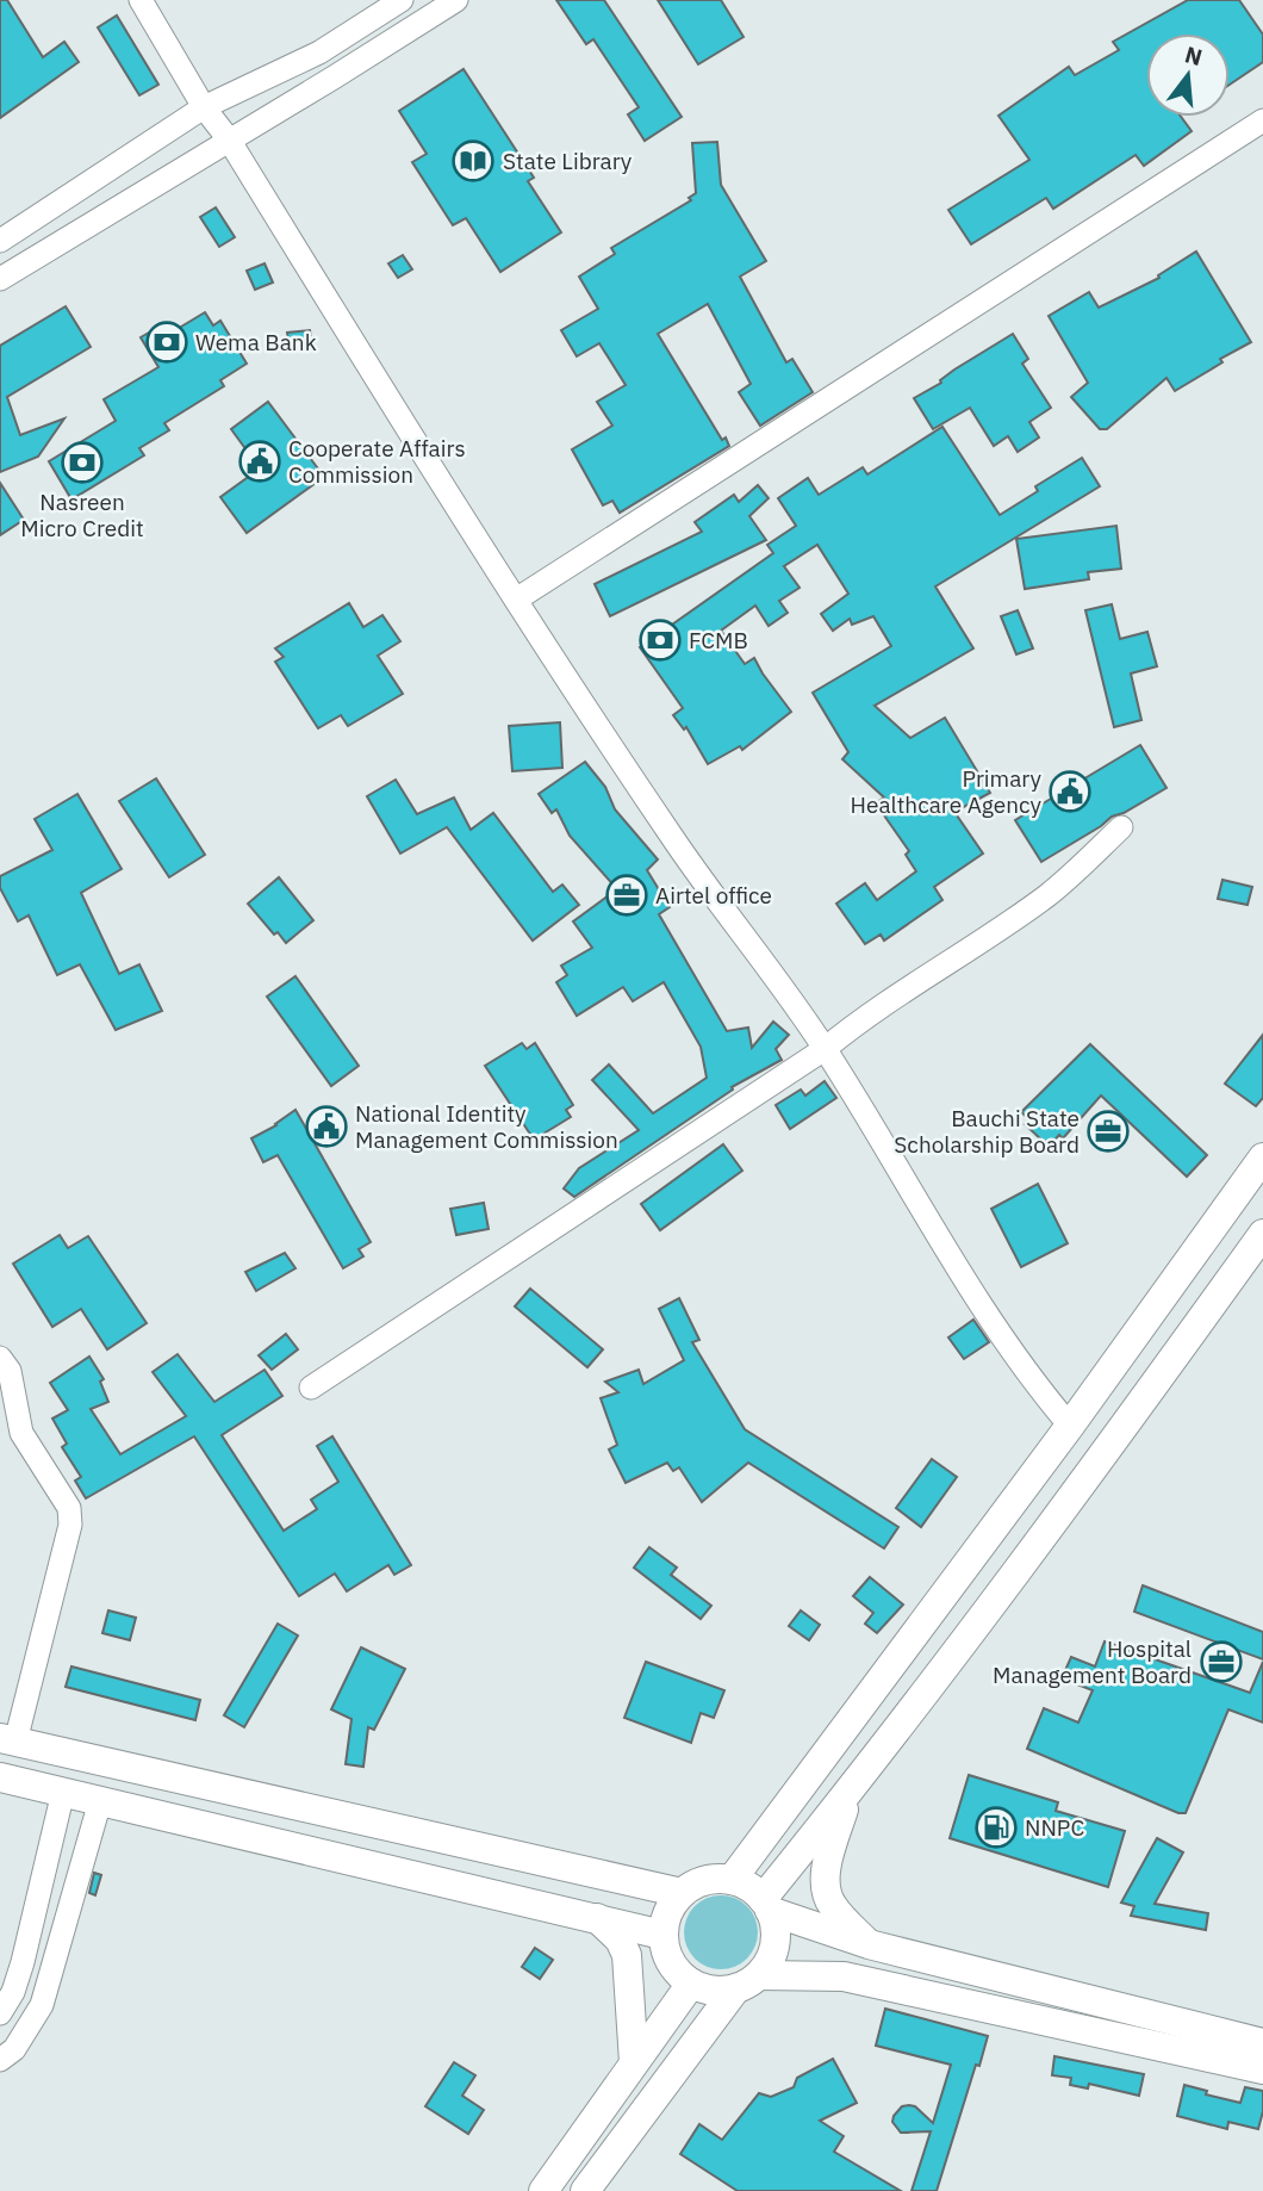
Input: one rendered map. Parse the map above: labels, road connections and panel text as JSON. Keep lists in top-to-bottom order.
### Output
{
  "places": {
    "library": ["State Library"],
    "bank": ["Wema Bank", "Nasreen Micro Credit", "FCMB"],
    "public building": ["Cooperate Affairs Commission", "Primary Healthcare Agency", "National Identity Management Commission"],
    "office": ["Airtel office", "Bauchi State Scholarship Board", "Hospital Management Board"],
    "fuel station": ["NNPC"]
  },
  "north": "top"
}
